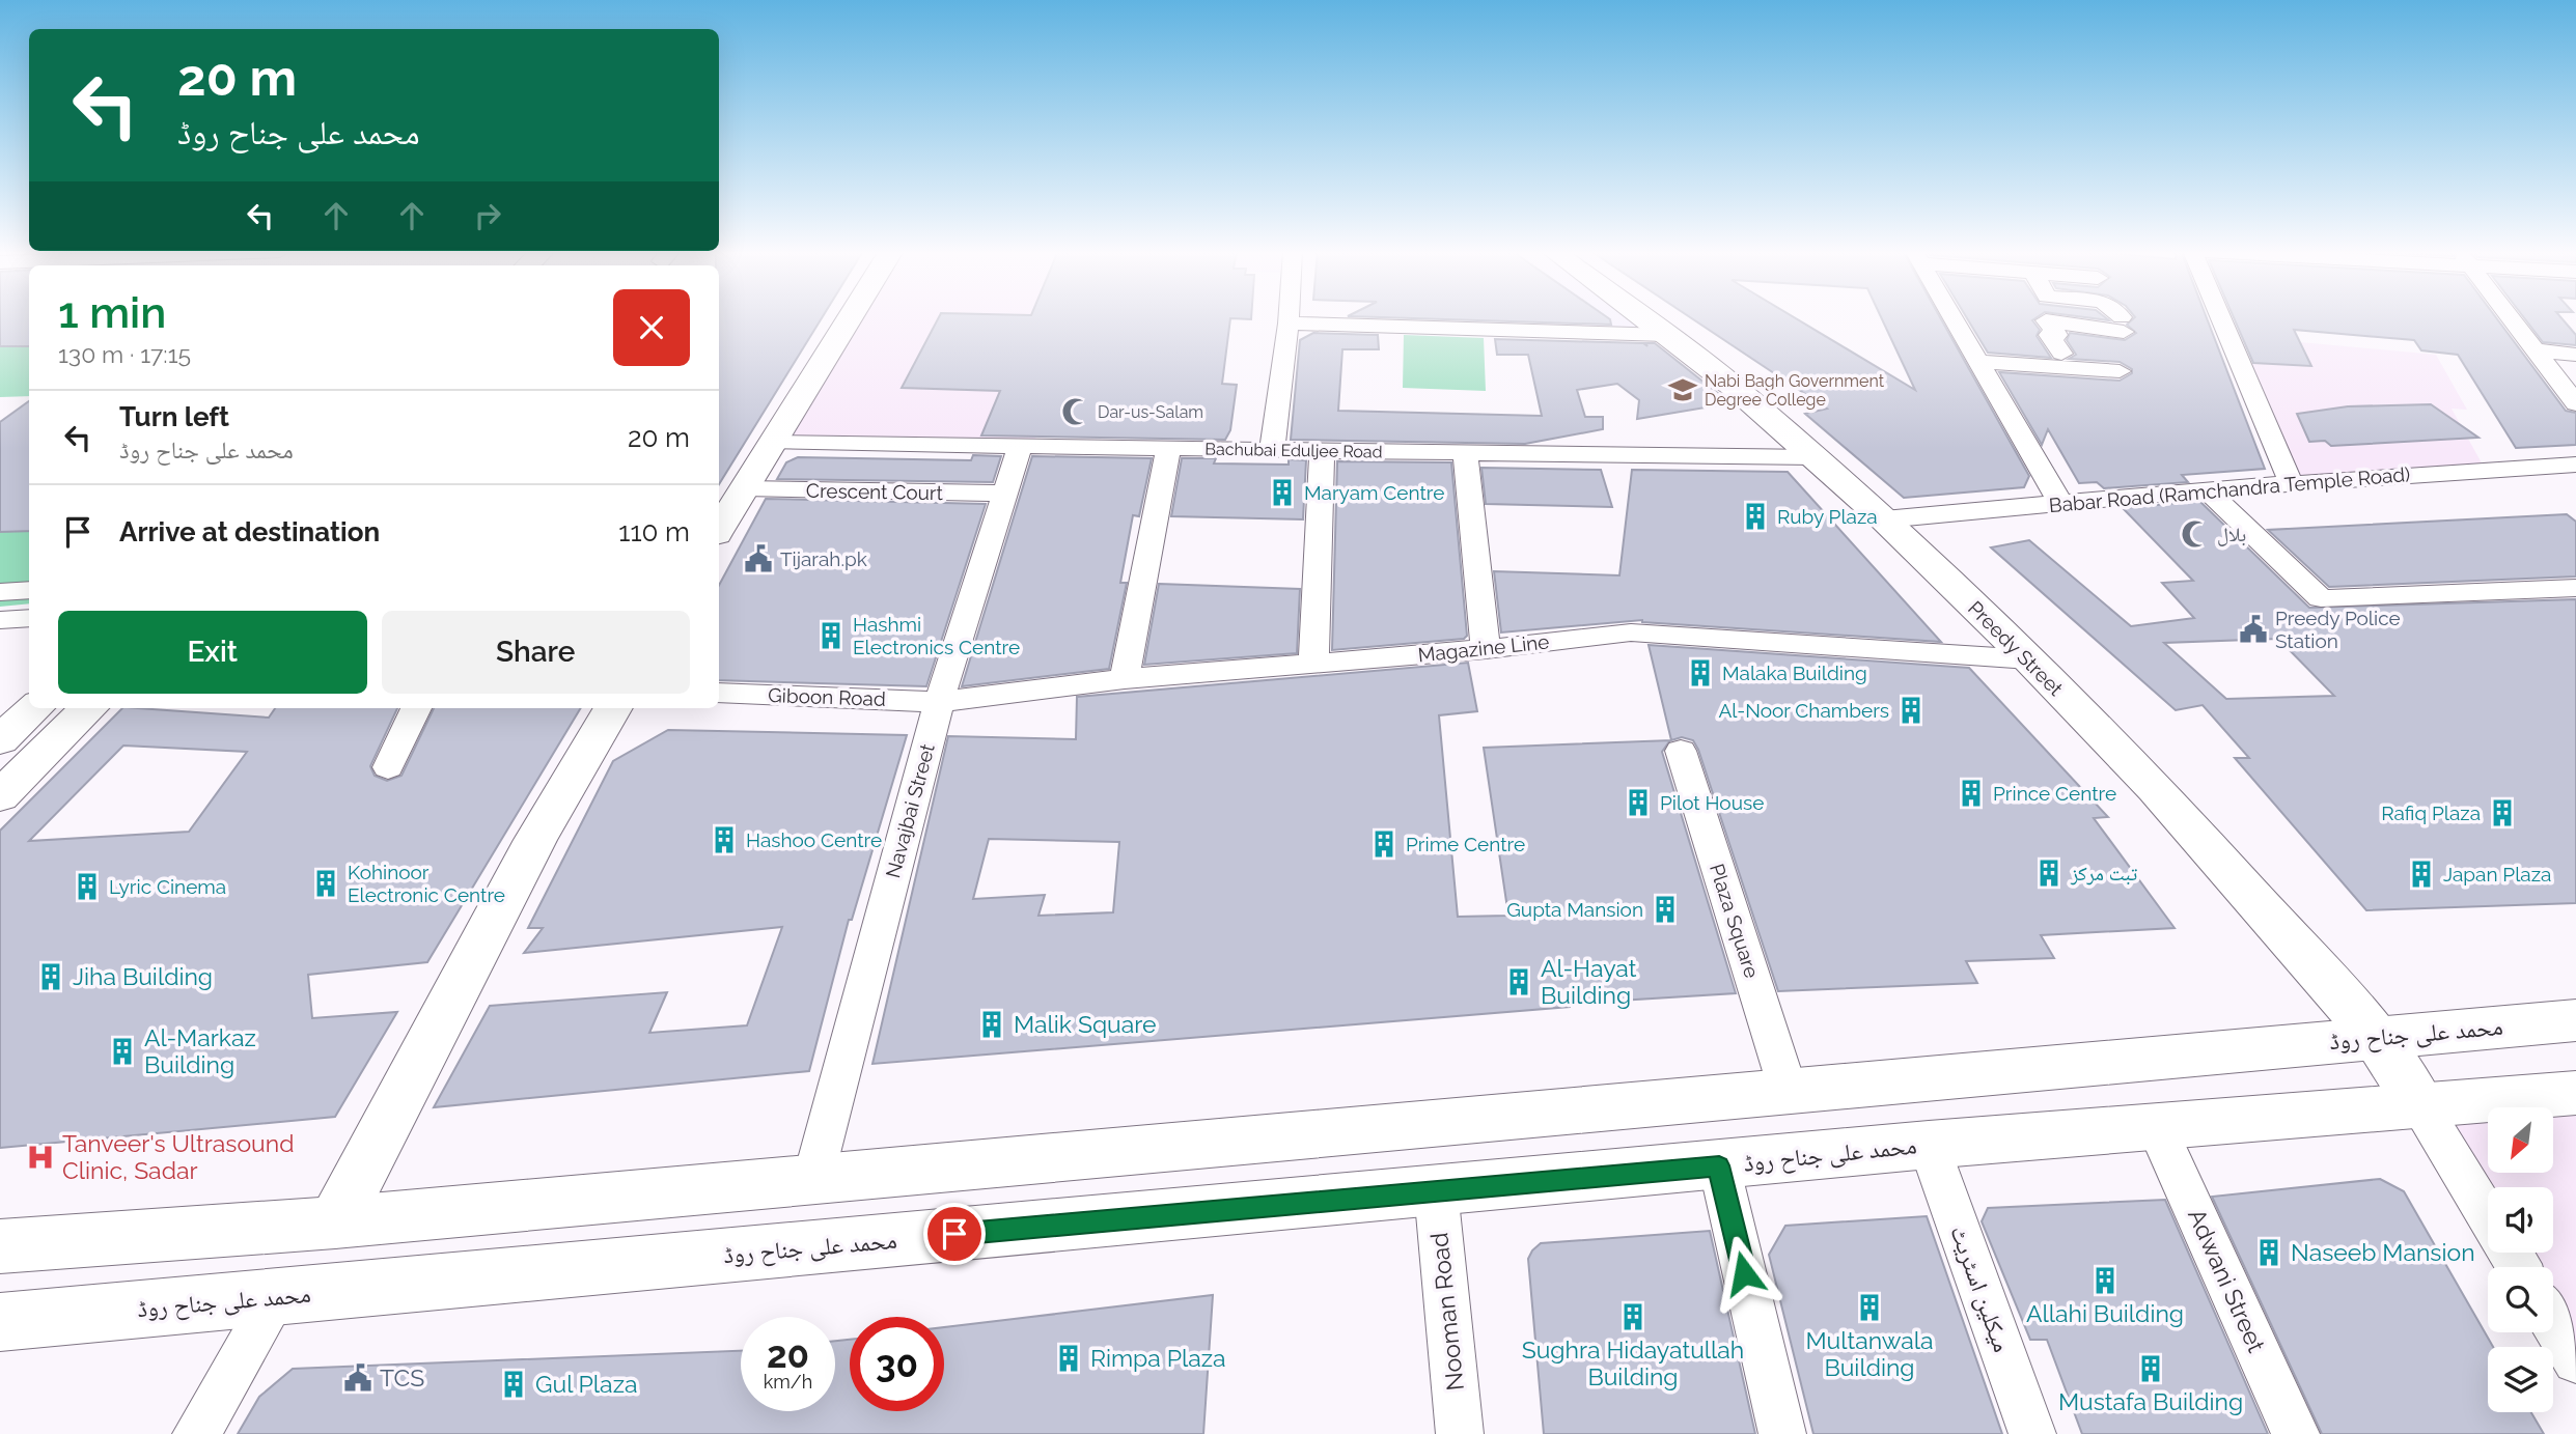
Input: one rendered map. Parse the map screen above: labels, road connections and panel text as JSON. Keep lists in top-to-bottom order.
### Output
{
  "streets": {
    "main road": ["Preedy Street", "محمد علی جناح روڈ"],
    "street": [
      "Bachubai Eduljee Road",
      "Babar Road (Ramchandra Temple Road)",
      "Crescent Court",
      "Magazine Line",
      "Giboon Road",
      "Navajbai Street",
      "Plaza Square",
      "Adwani Street",
      "میکلین اسٹریٹ",
      "Nooman Road"
    ]
  },
  "crossings": [
    ["Bachubai Eduljee Road", "Preedy Street"],
    ["Bachubai Eduljee Road", "Navajbai Street"],
    ["Babar Road (Ramchandra Temple Road)", "Preedy Street"],
    ["Crescent Court", "Navajbai Street"],
    ["Magazine Line", "Preedy Street"],
    ["Magazine Line", "Giboon Road"],
    ["Magazine Line", "Navajbai Street"],
    ["Preedy Street", "محمد علی جناح روڈ"],
    ["Giboon Road", "Navajbai Street"],
    ["Navajbai Street", "محمد علی جناح روڈ"],
    ["Plaza Square", "محمد علی جناح روڈ"],
    ["محمد علی جناح روڈ", "Adwani Street"],
    ["محمد علی جناح روڈ", "میکلین اسٹریٹ"],
    ["محمد علی جناح روڈ", "Nooman Road"]
  ],
  "places": {
    "school or university": ["Nabi Bagh Government Degree College"],
    "mosque": ["Dar-us-Salam", "بلال"],
    "building": [
      "Maryam Centre",
      "Ruby Plaza",
      "Hashmi Electronics Centre",
      "Malaka Building",
      "Al-Noor Chambers",
      "Prince Centre",
      "Pilot House",
      "Rafiq Plaza",
      "Hashoo Centre",
      "Prime Centre",
      "تبت مرکز",
      "Japan Plaza",
      "Kohinoor Electronic Centre",
      "Lyric Cinema",
      "Gupta Mansion",
      "Jiha Building",
      "Al-Hayat Building",
      "Malik Square",
      "Al-Markaz Building",
      "Naseeb Mansion",
      "Allahi Building",
      "Multanwala Building",
      "Sughra Hidayatullah Building",
      "Rimpa Plaza",
      "Mustafa Building",
      "Gul Plaza"
    ],
    "public building": ["Tijarah.pk", "Preedy Police Station", "TCS"],
    "hospital": ["Tanveer's Ultrasound Clinic, Sadar"]
  },
  "north": "bottom left",
  "page": {
    "turn": ["20 m", "محمد علی جناح روڈ"],
    "heading": ["1 min", "130 m · 17:15"],
    "list": [
      {
        "name": "Turn left",
        "note": "محمد علی جناح روڈ",
        "value": "20 m"
      },
      {
        "name": "Arrive at destination",
        "value": "110 m"
      }
    ],
    "buttons": ["Exit", "Share"],
    "speed": "20 km/h",
    "limit": "30"
  }
}
